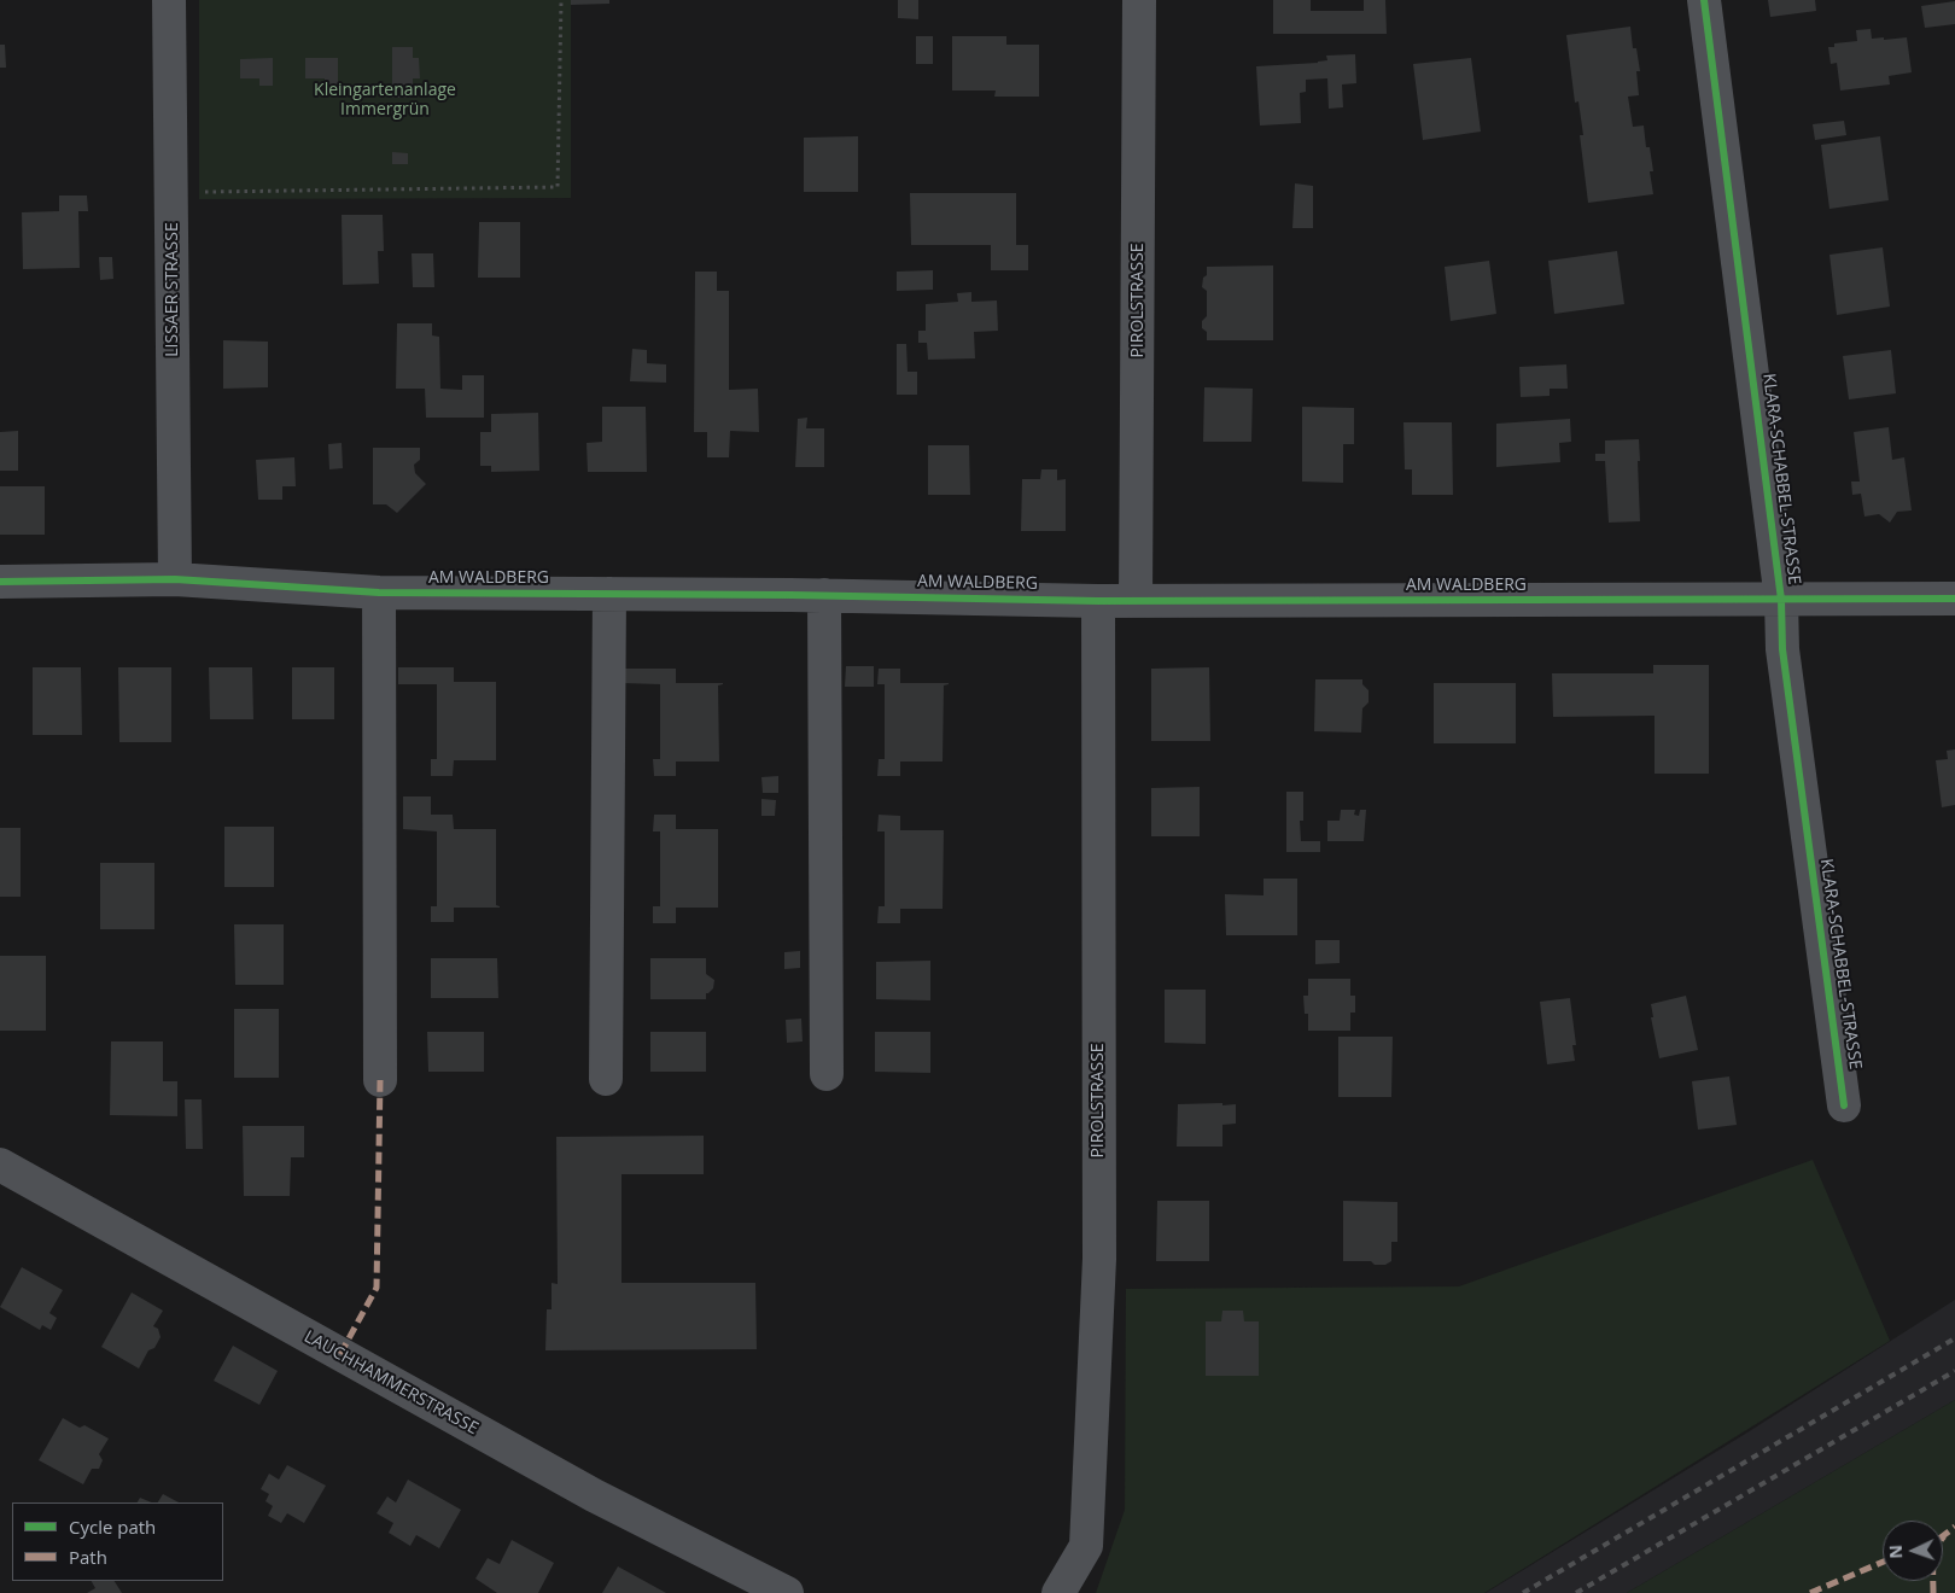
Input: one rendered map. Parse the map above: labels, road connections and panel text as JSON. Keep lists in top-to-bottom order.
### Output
{
  "streets": {
    "street": [
      "LISSAER STRASSE",
      "PIROLSTRASSE",
      "KLARA-SCHABBEL-STRASSE",
      "AM WALDBERG",
      "LAUCHHAMMERSTRASSE"
    ]
  },
  "crossings": [
    ["LISSAER STRASSE", "AM WALDBERG"],
    ["PIROLSTRASSE", "AM WALDBERG"],
    ["KLARA-SCHABBEL-STRASSE", "AM WALDBERG"]
  ],
  "parks": ["Kleingartenanlage Immergrün"],
  "legend": ["Cycle path", "Path"],
  "north": "left"
}
